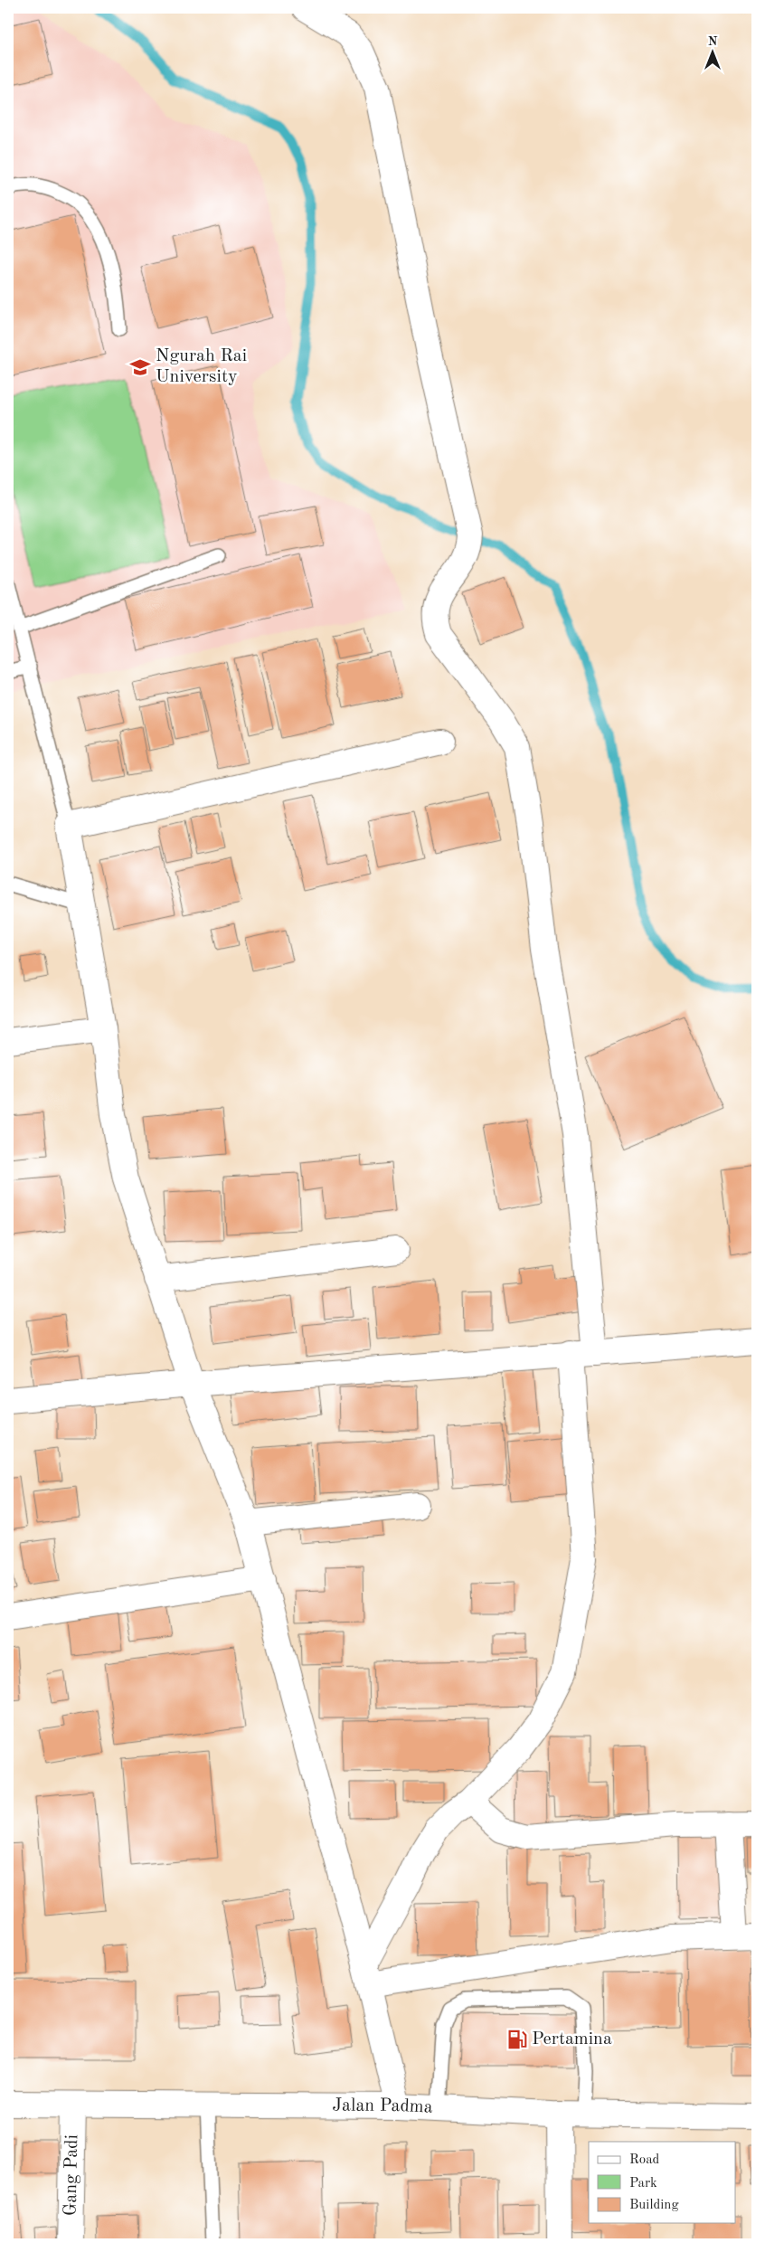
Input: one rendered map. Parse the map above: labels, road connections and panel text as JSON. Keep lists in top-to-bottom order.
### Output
{
  "streets": {
    "street": ["Jalan Padma", "Gang Padi"]
  },
  "crossings": [
    ["Jalan Padma", "Gang Padi"]
  ],
  "places": {
    "school or university": ["Ngurah Rai University"],
    "fuel station": ["Pertamina"]
  },
  "legend": ["Road", "Park", "Building"],
  "north": "top"
}
